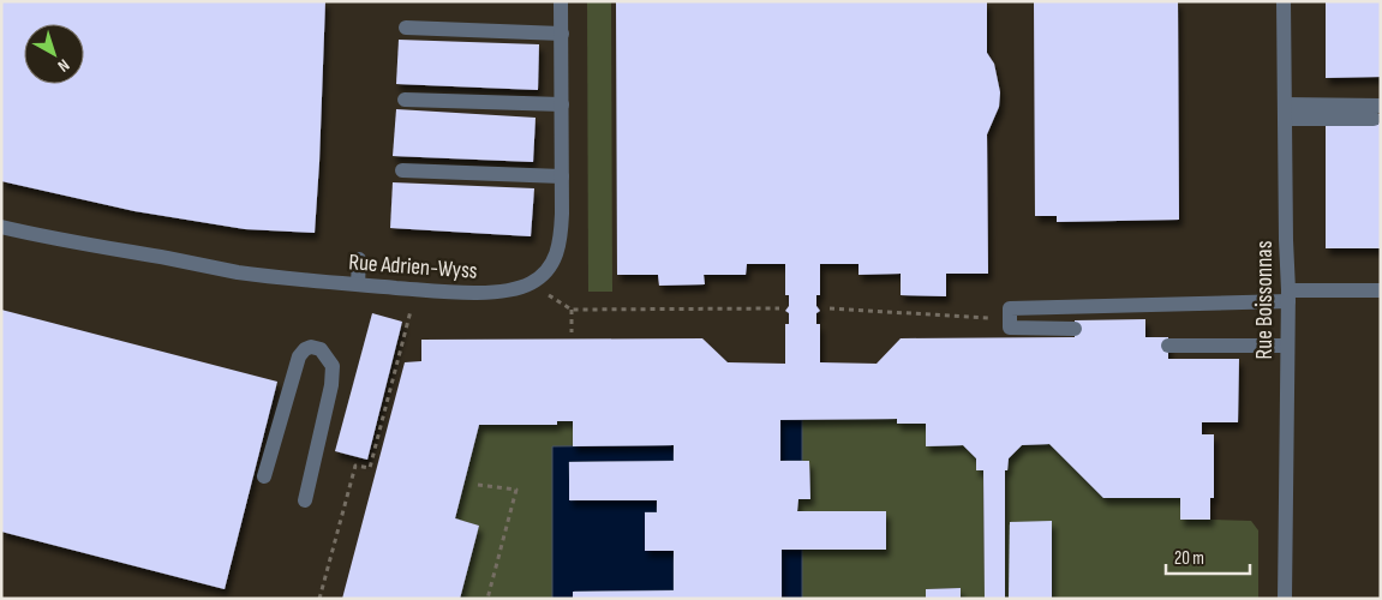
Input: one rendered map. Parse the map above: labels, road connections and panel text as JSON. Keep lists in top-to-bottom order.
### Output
{
  "streets": {
    "street": ["Rue Adrien-Wyss", "Rue Boissonnas"]
  },
  "scale_bar": "20 m",
  "north": "bottom right"
}
